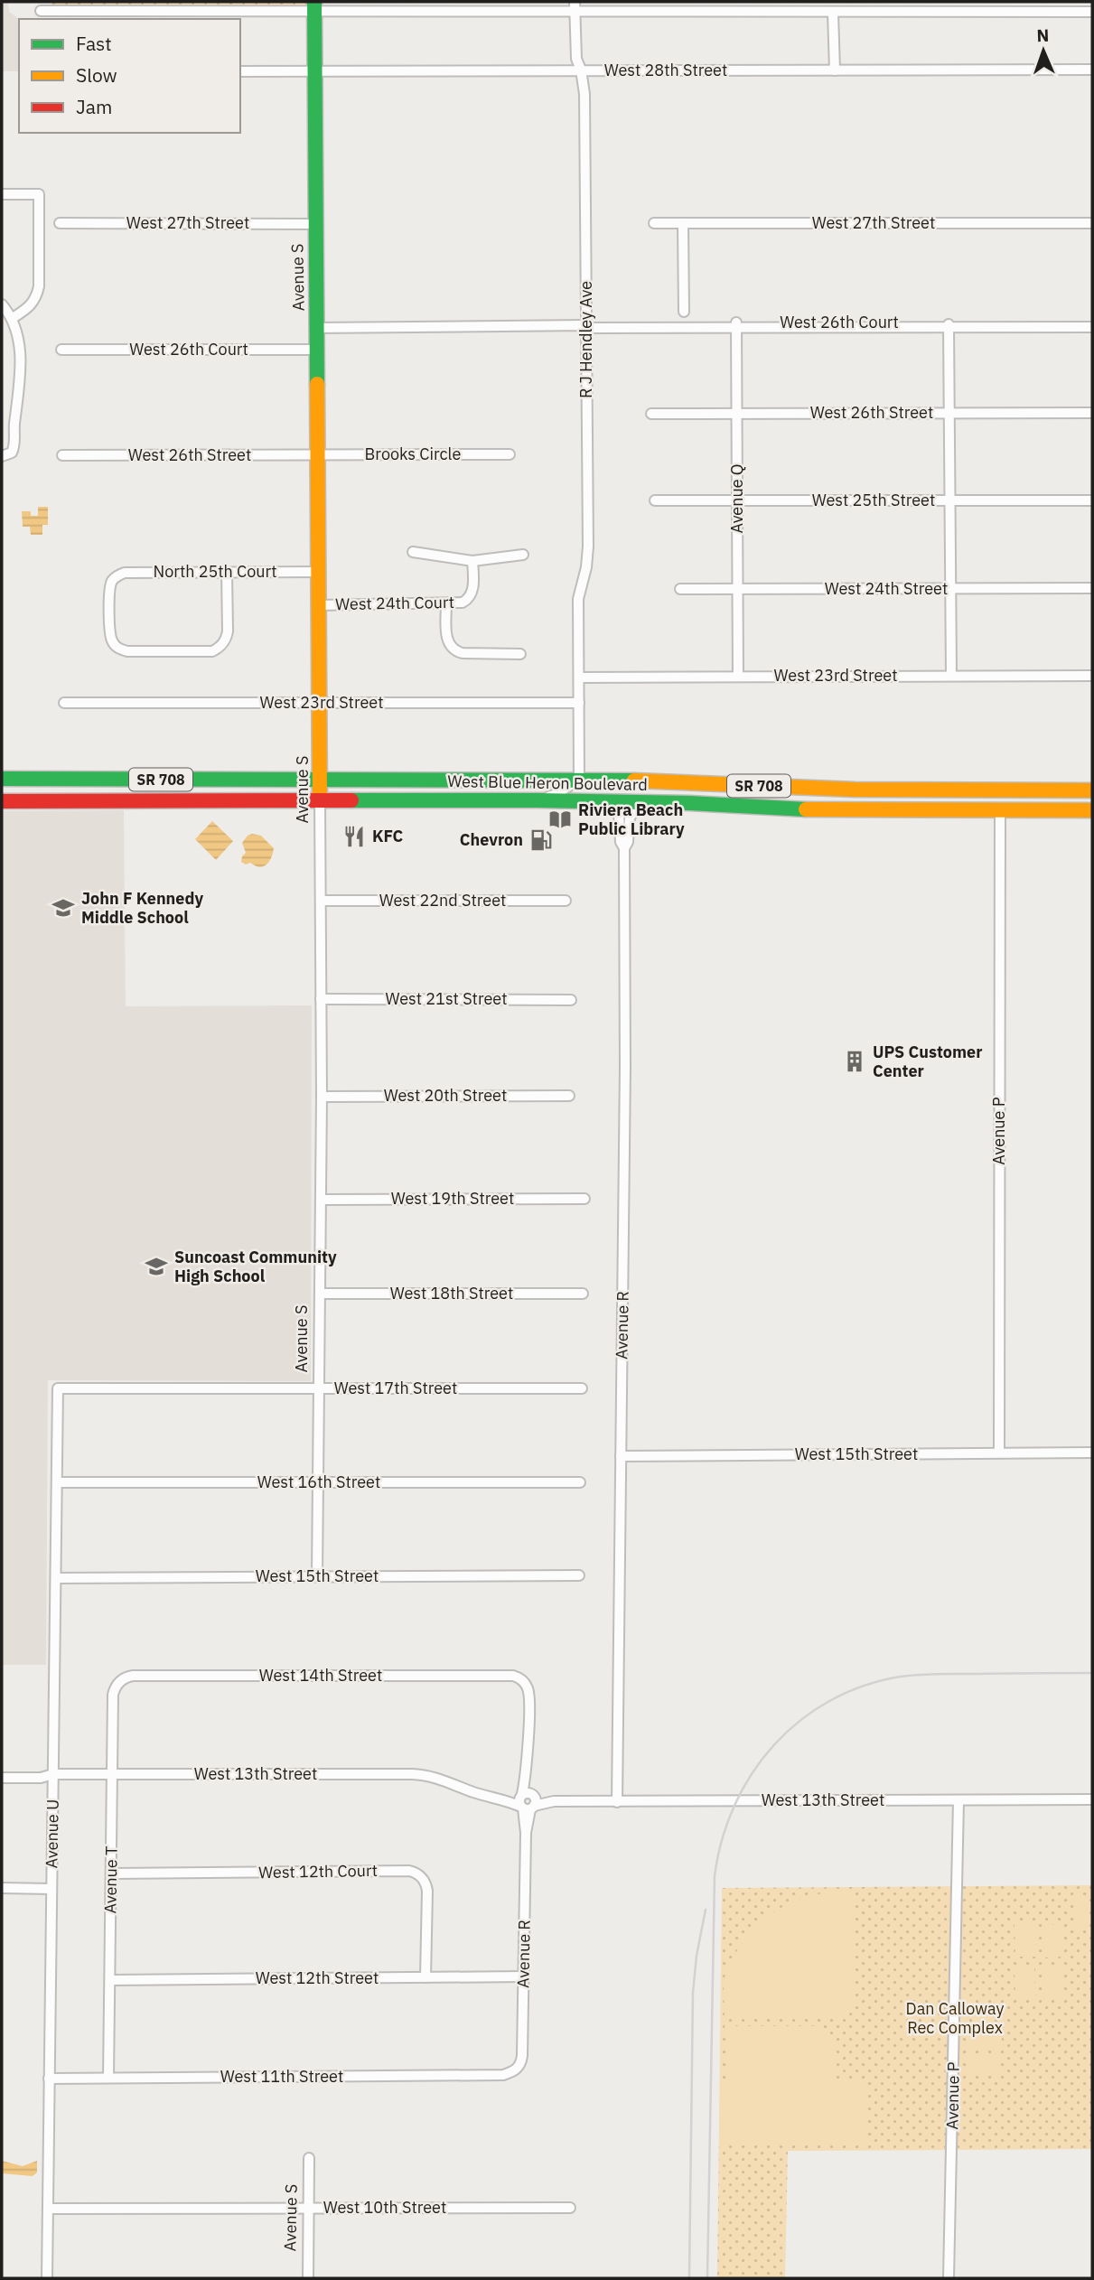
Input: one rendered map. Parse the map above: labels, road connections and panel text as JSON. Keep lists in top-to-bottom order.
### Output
{
  "streets": {
    "main road": ["Avenue S", "SR 708", "West Blue Heron Boulevard"],
    "street": [
      "West 28th Street",
      "West 27th Street",
      "West 26th Court",
      "R J Hendley Ave",
      "West 26th Street",
      "Brooks Circle",
      "Avenue Q",
      "West 25th Street",
      "North 25th Court",
      "West 24th Street",
      "West 24th Court",
      "West 23rd Street",
      "West 22nd Street",
      "West 21st Street",
      "West 20th Street",
      "Avenue P",
      "West 19th Street",
      "West 18th Street",
      "Avenue R",
      "West 17th Street",
      "West 15th Street",
      "West 16th Street",
      "West 14th Street",
      "West 13th Street",
      "Avenue U",
      "West 12th Court",
      "Avenue T",
      "West 12th Street",
      "West 11th Street",
      "West 10th Street"
    ]
  },
  "crossings": [
    ["West 28th Street", "Avenue S"],
    ["West 28th Street", "R J Hendley Ave"],
    ["West 27th Street", "Avenue S"],
    ["Avenue S", "West 26th Court"],
    ["Avenue S", "West 26th Street"],
    ["Avenue S", "Brooks Circle"],
    ["Avenue S", "North 25th Court"],
    ["Avenue S", "West 24th Court"],
    ["Avenue S", "West 23rd Street"],
    ["Avenue S", "West Blue Heron Boulevard"],
    ["Avenue S", "West 22nd Street"],
    ["Avenue S", "West 21st Street"],
    ["Avenue S", "West 20th Street"],
    ["Avenue S", "West 19th Street"],
    ["Avenue S", "West 18th Street"],
    ["Avenue S", "West 17th Street"],
    ["Avenue S", "West 15th Street"],
    ["Avenue S", "West 16th Street"],
    ["Avenue S", "West 10th Street"],
    ["West 26th Court", "R J Hendley Ave"],
    ["West 26th Court", "Avenue Q"],
    ["R J Hendley Ave", "West 23rd Street"],
    ["West 26th Street", "Brooks Circle"],
    ["West 26th Street", "Avenue Q"],
    ["Avenue Q", "West 25th Street"],
    ["Avenue Q", "West 24th Street"],
    ["Avenue Q", "West 23rd Street"],
    ["West Blue Heron Boulevard", "Avenue P"],
    ["West Blue Heron Boulevard", "Avenue R"],
    ["Avenue P", "West 15th Street"],
    ["Avenue P", "West 13th Street"],
    ["Avenue R", "West 15th Street"],
    ["Avenue R", "West 14th Street"],
    ["Avenue R", "West 13th Street"],
    ["Avenue R", "West 12th Street"],
    ["Avenue R", "West 11th Street"],
    ["West 17th Street", "Avenue U"],
    ["West 15th Street", "Avenue U"],
    ["West 16th Street", "Avenue U"],
    ["West 14th Street", "Avenue T"],
    ["West 13th Street", "Avenue U"],
    ["West 13th Street", "Avenue T"],
    ["Avenue U", "West 11th Street"],
    ["Avenue U", "West 10th Street"],
    ["West 12th Court", "Avenue T"],
    ["West 12th Court", "West 12th Street"],
    ["Avenue T", "West 12th Street"],
    ["Avenue T", "West 11th Street"]
  ],
  "parks": ["Dan Calloway Rec Complex"],
  "places": {
    "library": ["Riviera Beach Public Library"],
    "restaurant": ["KFC"],
    "fuel station": ["Chevron"],
    "school or university": ["John F Kennedy Middle School", "Suncoast Community High School"],
    "building": ["UPS Customer Center"]
  },
  "legend": ["Fast", "Slow", "Jam"],
  "north": "top"
}
